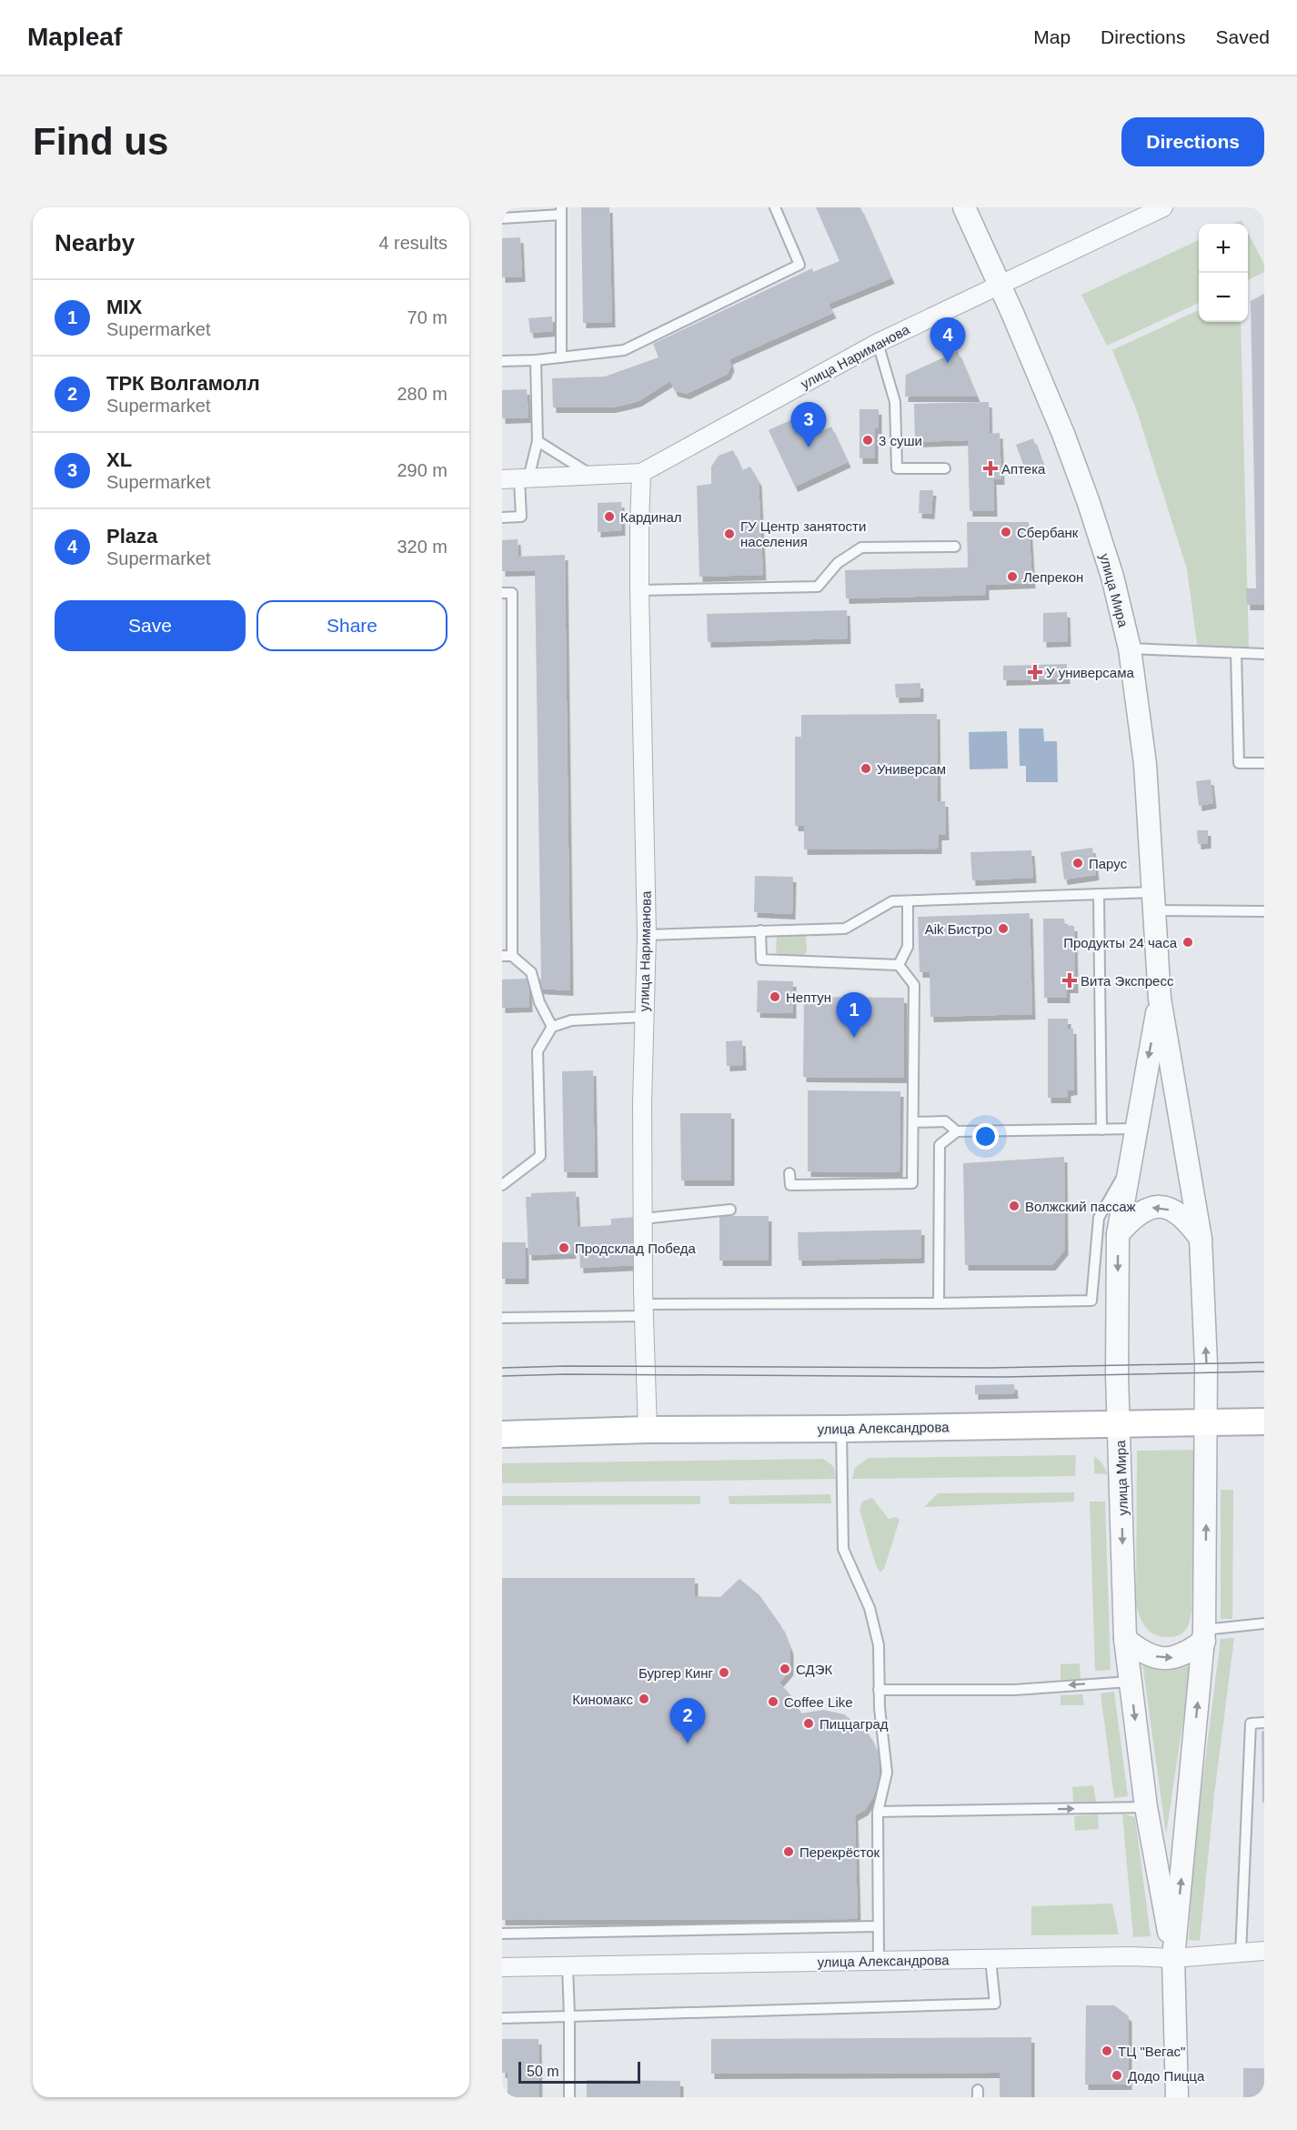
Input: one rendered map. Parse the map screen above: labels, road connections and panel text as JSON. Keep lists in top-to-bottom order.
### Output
{
  "streets": {
    "main road": ["улица Александрова"],
    "street": ["улица Нариманова", "улица Мира"]
  },
  "crossings": [
    ["улица Нариманова", "улица Мира"],
    ["улица Нариманова", "улица Александрова"],
    ["улица Мира", "улица Александрова"]
  ],
  "places": {
    "other": [
      "3 суши",
      "Кардинал",
      "Сбербанк",
      "ГУ Центр занятости населения",
      "Лепрекон",
      "Универсам",
      "Парус",
      "Aik Бистро",
      "Продукты 24 часа",
      "Нептун",
      "Волжский пассаж",
      "Продсклад Победа",
      "СДЭК",
      "Бургер Кинг",
      "Киномакс",
      "Coffee Like",
      "Пиццаград",
      "Перекрёсток",
      "ТЦ \"Вегас\"",
      "Додо Пицца"
    ],
    "health": ["Аптека", "У универсама", "Вита Экспресс"]
  },
  "scale_bar": "50 m",
  "page": {
    "header": "Mapleaf",
    "nav": ["Map", "Directions", "Saved"],
    "buttons": [
      "Directions",
      ["Save", "Share"]
    ],
    "title": "Find us",
    "heading": ["Nearby", "4 results"],
    "map_buttons": ["+", "−"],
    "list": [
      {
        "mark": "1",
        "name": "MIX",
        "note": "Supermarket",
        "value": "70 m"
      },
      {
        "mark": "2",
        "name": "ТРК Волгамолл",
        "note": "Supermarket",
        "value": "280 m"
      },
      {
        "mark": "3",
        "name": "XL",
        "note": "Supermarket",
        "value": "290 m"
      },
      {
        "mark": "4",
        "name": "Plaza",
        "note": "Supermarket",
        "value": "320 m"
      }
    ],
    "pins": [
      "4",
      "3",
      "1",
      "2"
    ],
    "scale": "50 m"
  }
}
